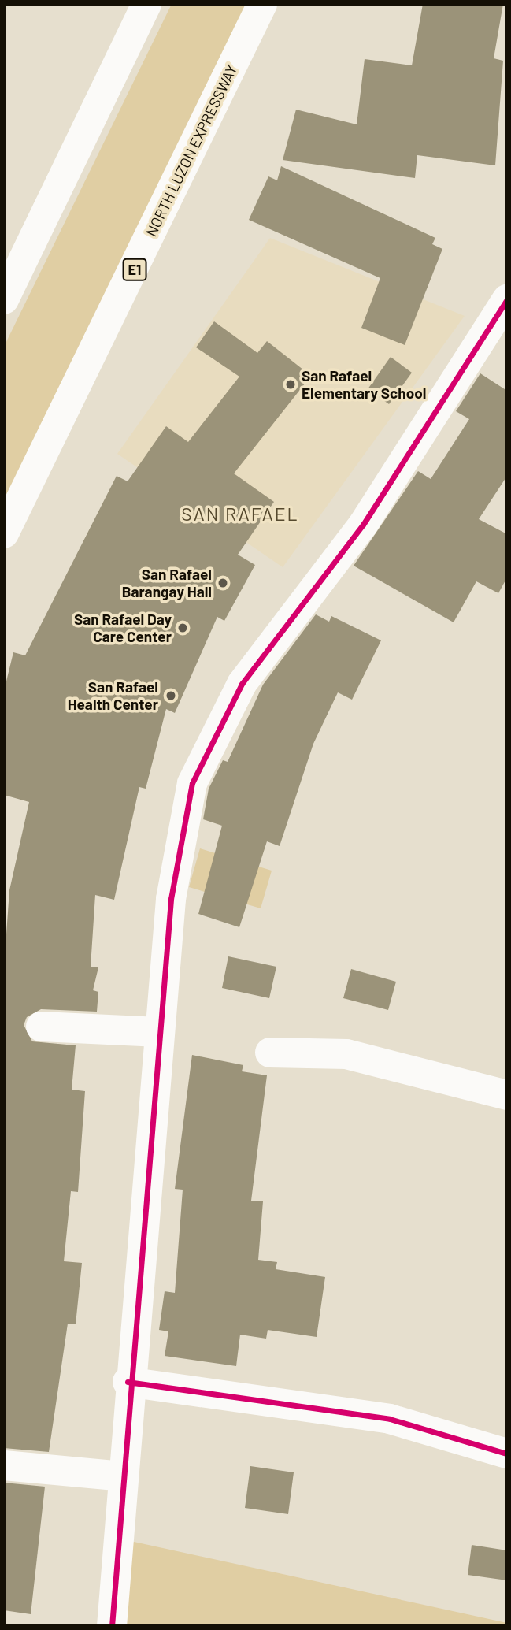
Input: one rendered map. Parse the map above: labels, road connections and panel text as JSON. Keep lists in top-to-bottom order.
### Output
{
  "streets": {
    "main road": ["NORTH LUZON EXPRESSWAY", "E1"]
  },
  "districts": ["SAN RAFAEL"],
  "places": [
    "San Rafael Elementary School",
    "San Rafael Barangay Hall",
    "San Rafael Day Care Center",
    "San Rafael Health Center"
  ]
}
